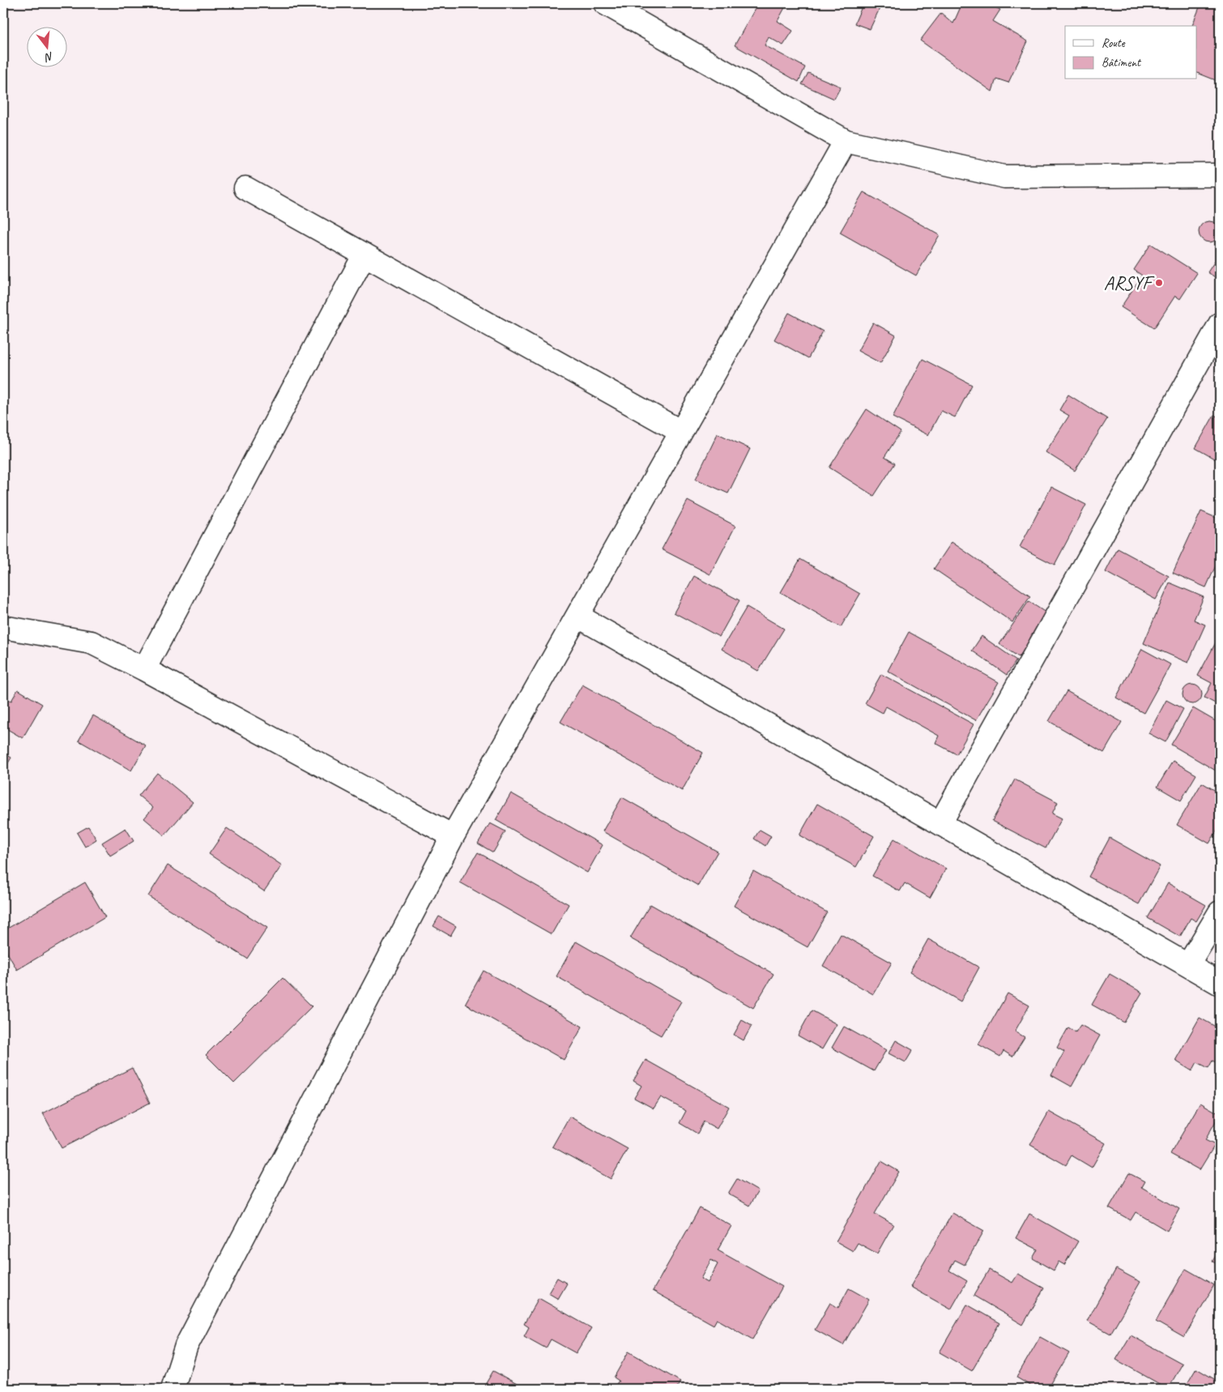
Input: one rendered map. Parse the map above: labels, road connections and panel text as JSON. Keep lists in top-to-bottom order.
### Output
{
  "places": ["ARSYF"],
  "legend": ["Route", "Bâtiment"],
  "north": "bottom"
}
